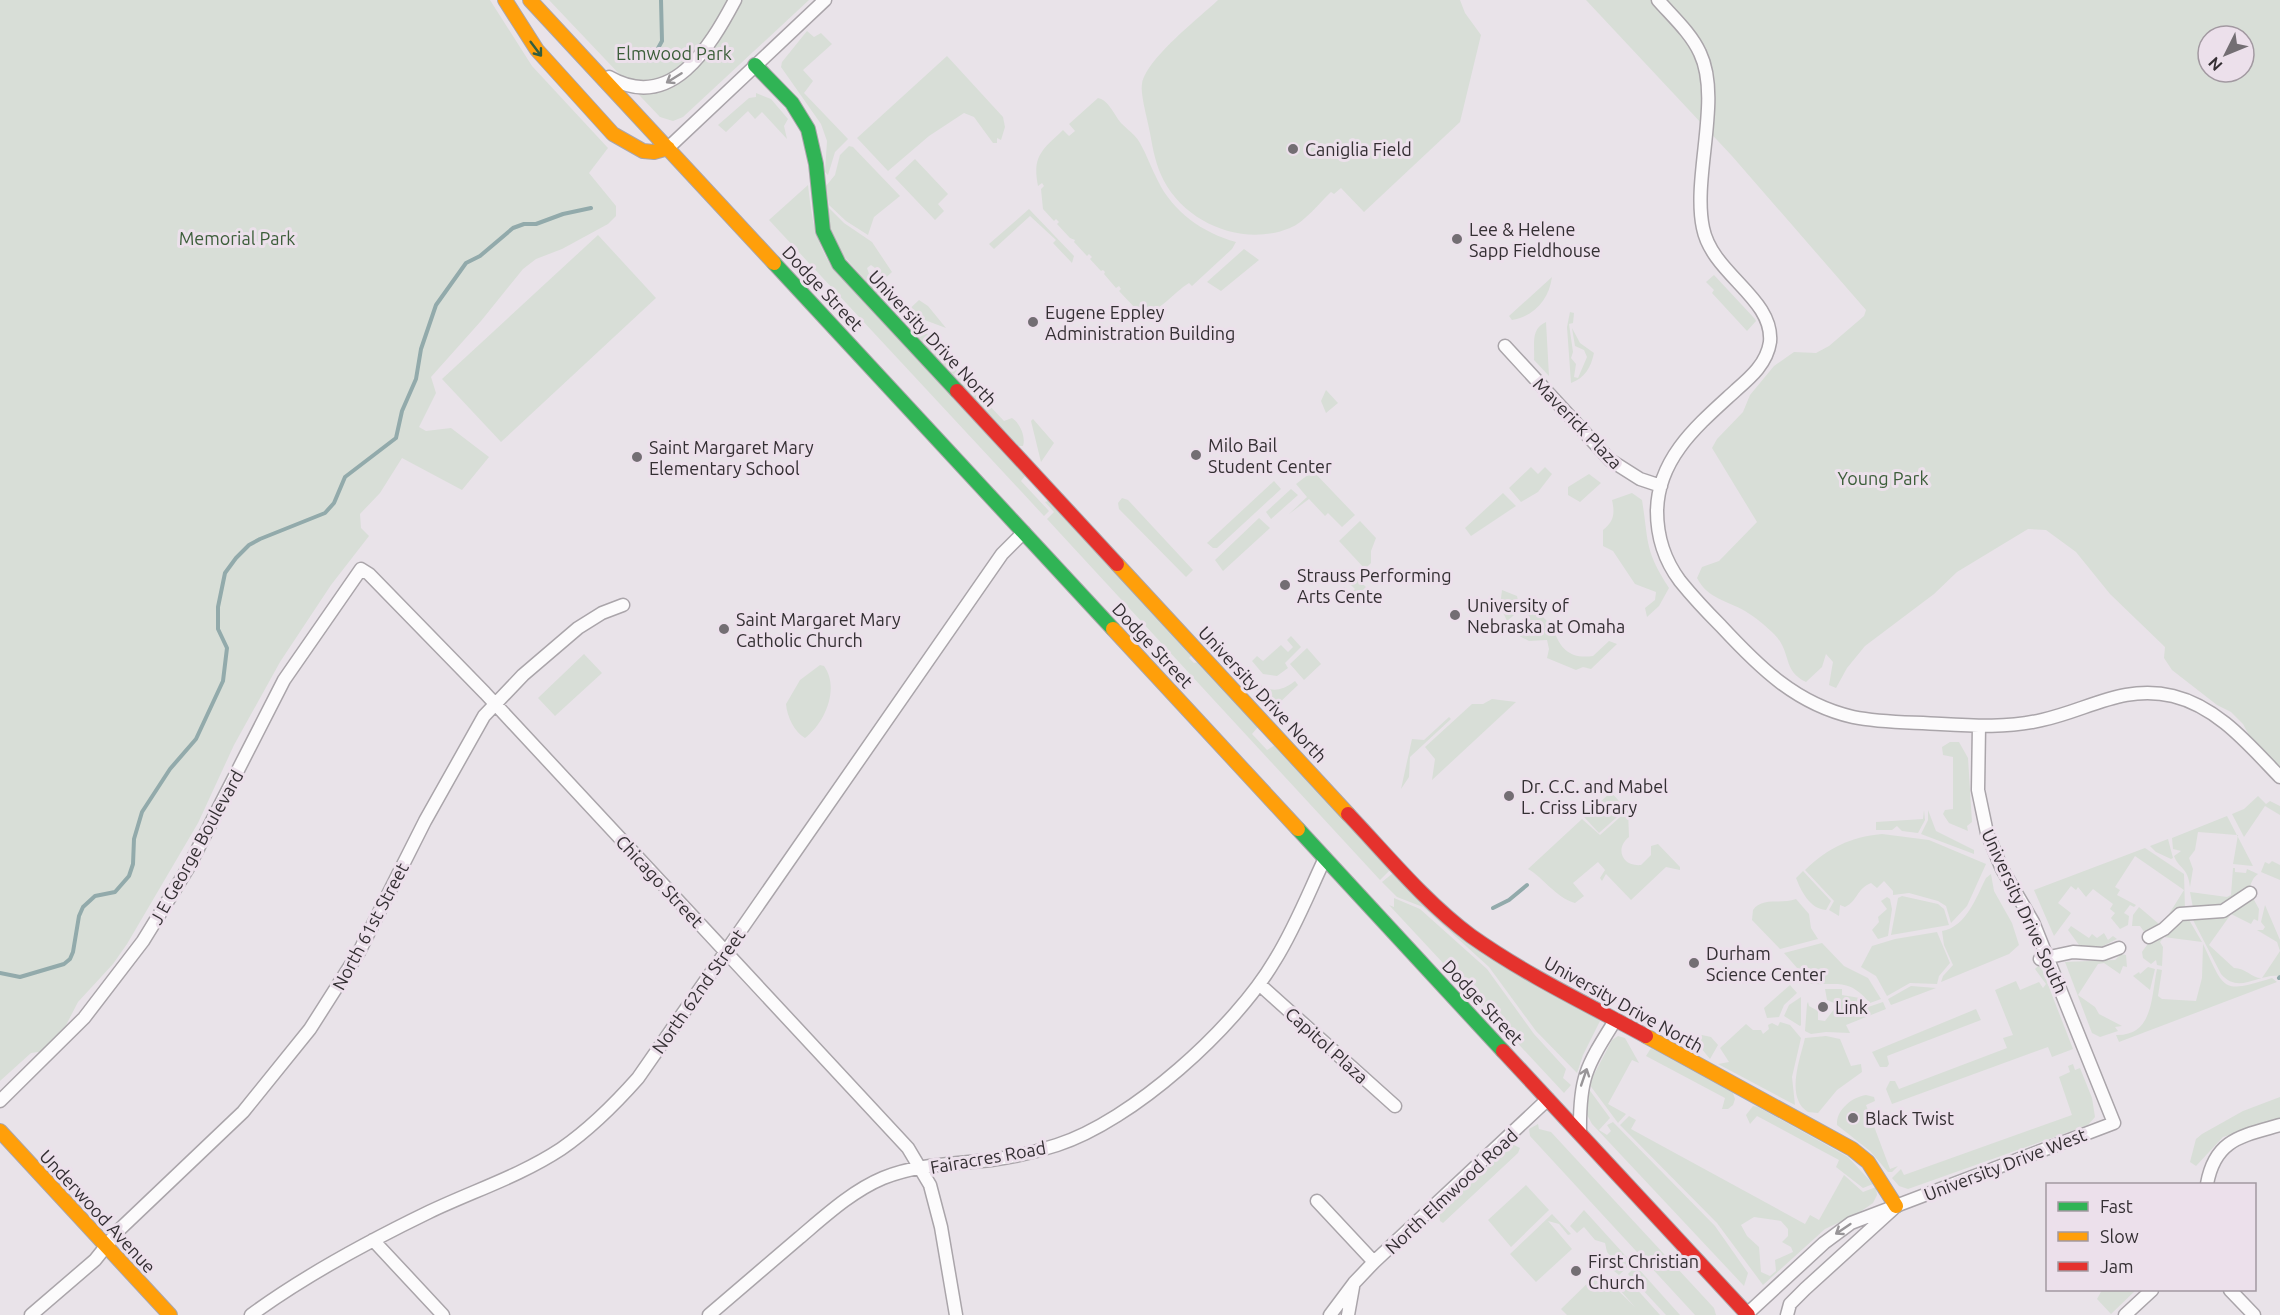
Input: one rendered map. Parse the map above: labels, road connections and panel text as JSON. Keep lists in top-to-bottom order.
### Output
{
  "streets": {
    "main road": ["Dodge Street", "University Drive North", "Underwood Avenue"],
    "street": [
      "Maverick Plaza",
      "J E George Boulevard",
      "Chicago Street",
      "University Drive South",
      "North 61st Street",
      "North 62nd Street",
      "Capitol Plaza",
      "Fairacres Road",
      "University Drive West",
      "North Elmwood Road"
    ]
  },
  "crossings": [
    ["Dodge Street", "North 62nd Street"],
    ["Dodge Street", "Fairacres Road"],
    ["Dodge Street", "University Drive West"],
    ["Dodge Street", "North Elmwood Road"],
    ["University Drive North", "University Drive West"],
    ["J E George Boulevard", "Chicago Street"],
    ["Chicago Street", "North 61st Street"],
    ["Chicago Street", "North 62nd Street"],
    ["Chicago Street", "Fairacres Road"],
    ["University Drive South", "University Drive West"],
    ["North 61st Street", "Underwood Avenue"],
    ["Capitol Plaza", "Fairacres Road"]
  ],
  "parks": ["Elmwood Park", "Memorial Park", "Young Park"],
  "places": [
    "Caniglia Field",
    "Lee & Helene Sapp Fieldhouse",
    "Eugene Eppley Administration Building",
    "Milo Bail Student Center",
    "Saint Margaret Mary Elementary School",
    "Strauss Performing Arts Cente",
    "University of Nebraska at Omaha",
    "Saint Margaret Mary Catholic Church",
    "Dr. C.C. and Mabel L. Criss Library",
    "Durham Science Center",
    "Link",
    "Black Twist",
    "First Christian Church"
  ],
  "legend": ["Fast", "Slow", "Jam"],
  "north": "bottom left"
}
